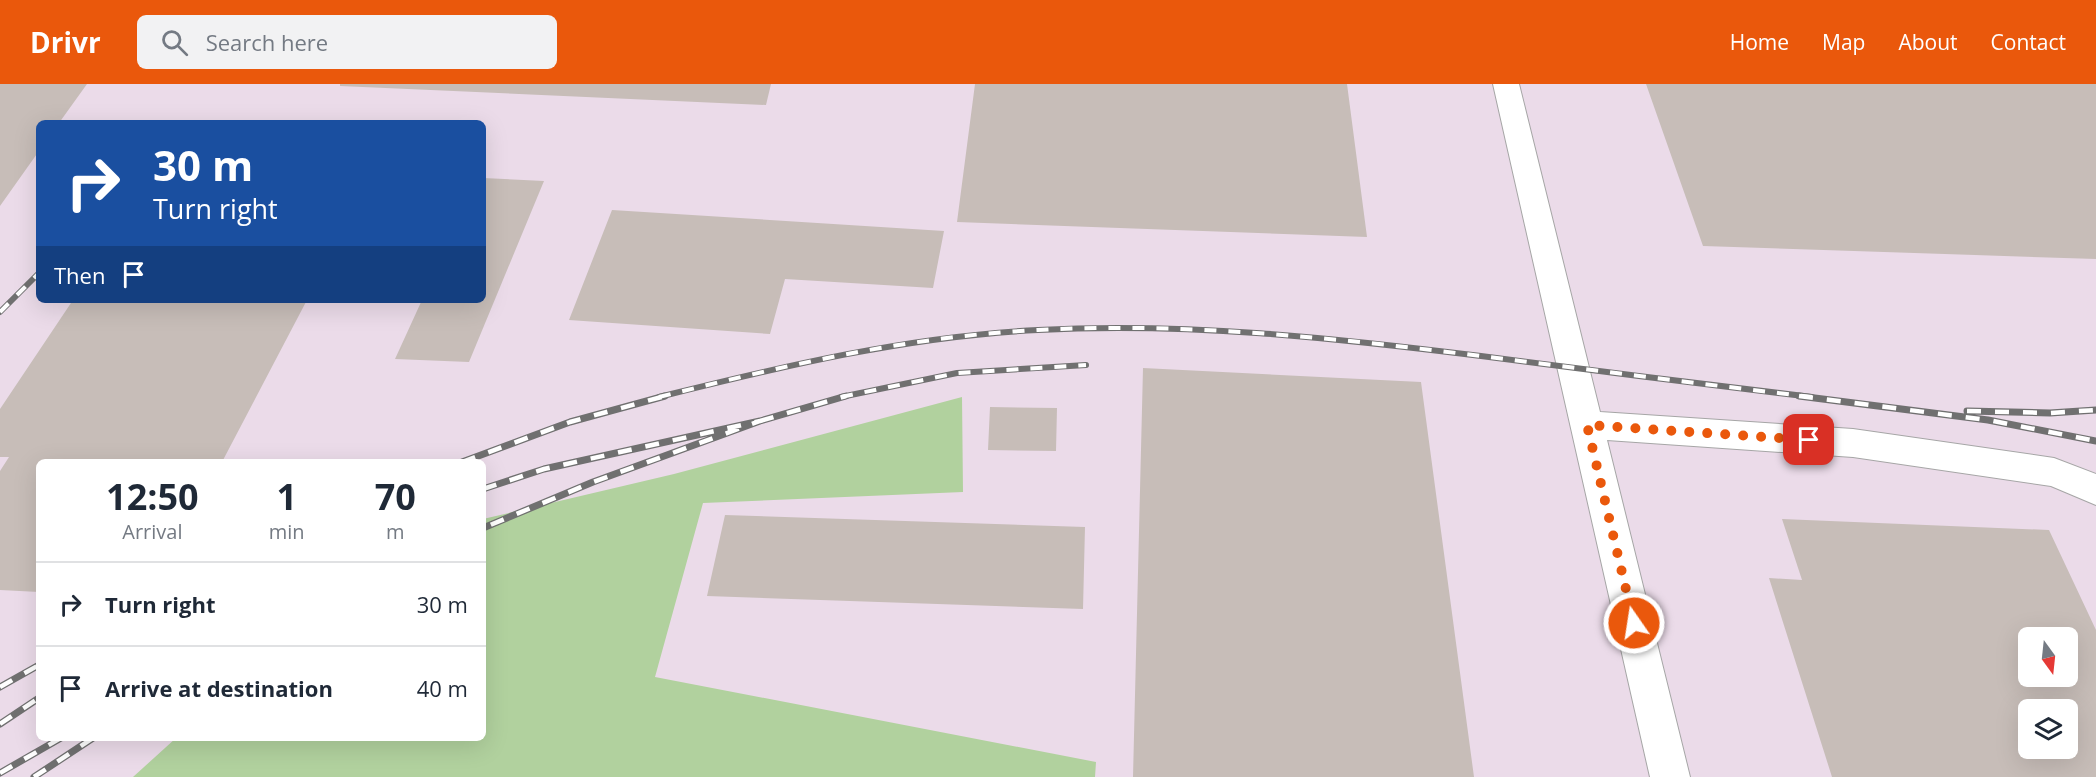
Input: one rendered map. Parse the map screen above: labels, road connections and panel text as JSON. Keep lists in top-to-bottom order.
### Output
{
  "north": "bottom",
  "page": {
    "header": "Drivr",
    "search": "Search here",
    "nav": [
      "Home",
      "Map",
      "About",
      "Contact"
    ],
    "turn": ["30 m", "Turn right"],
    "then": "Then",
    "eta": [
      "12:50",
      "Arrival",
      "1",
      "min",
      "70",
      "m"
    ],
    "list": [
      {
        "name": "Turn right",
        "value": "30 m"
      },
      {
        "name": "Arrive at destination",
        "value": "40 m"
      }
    ]
  }
}
